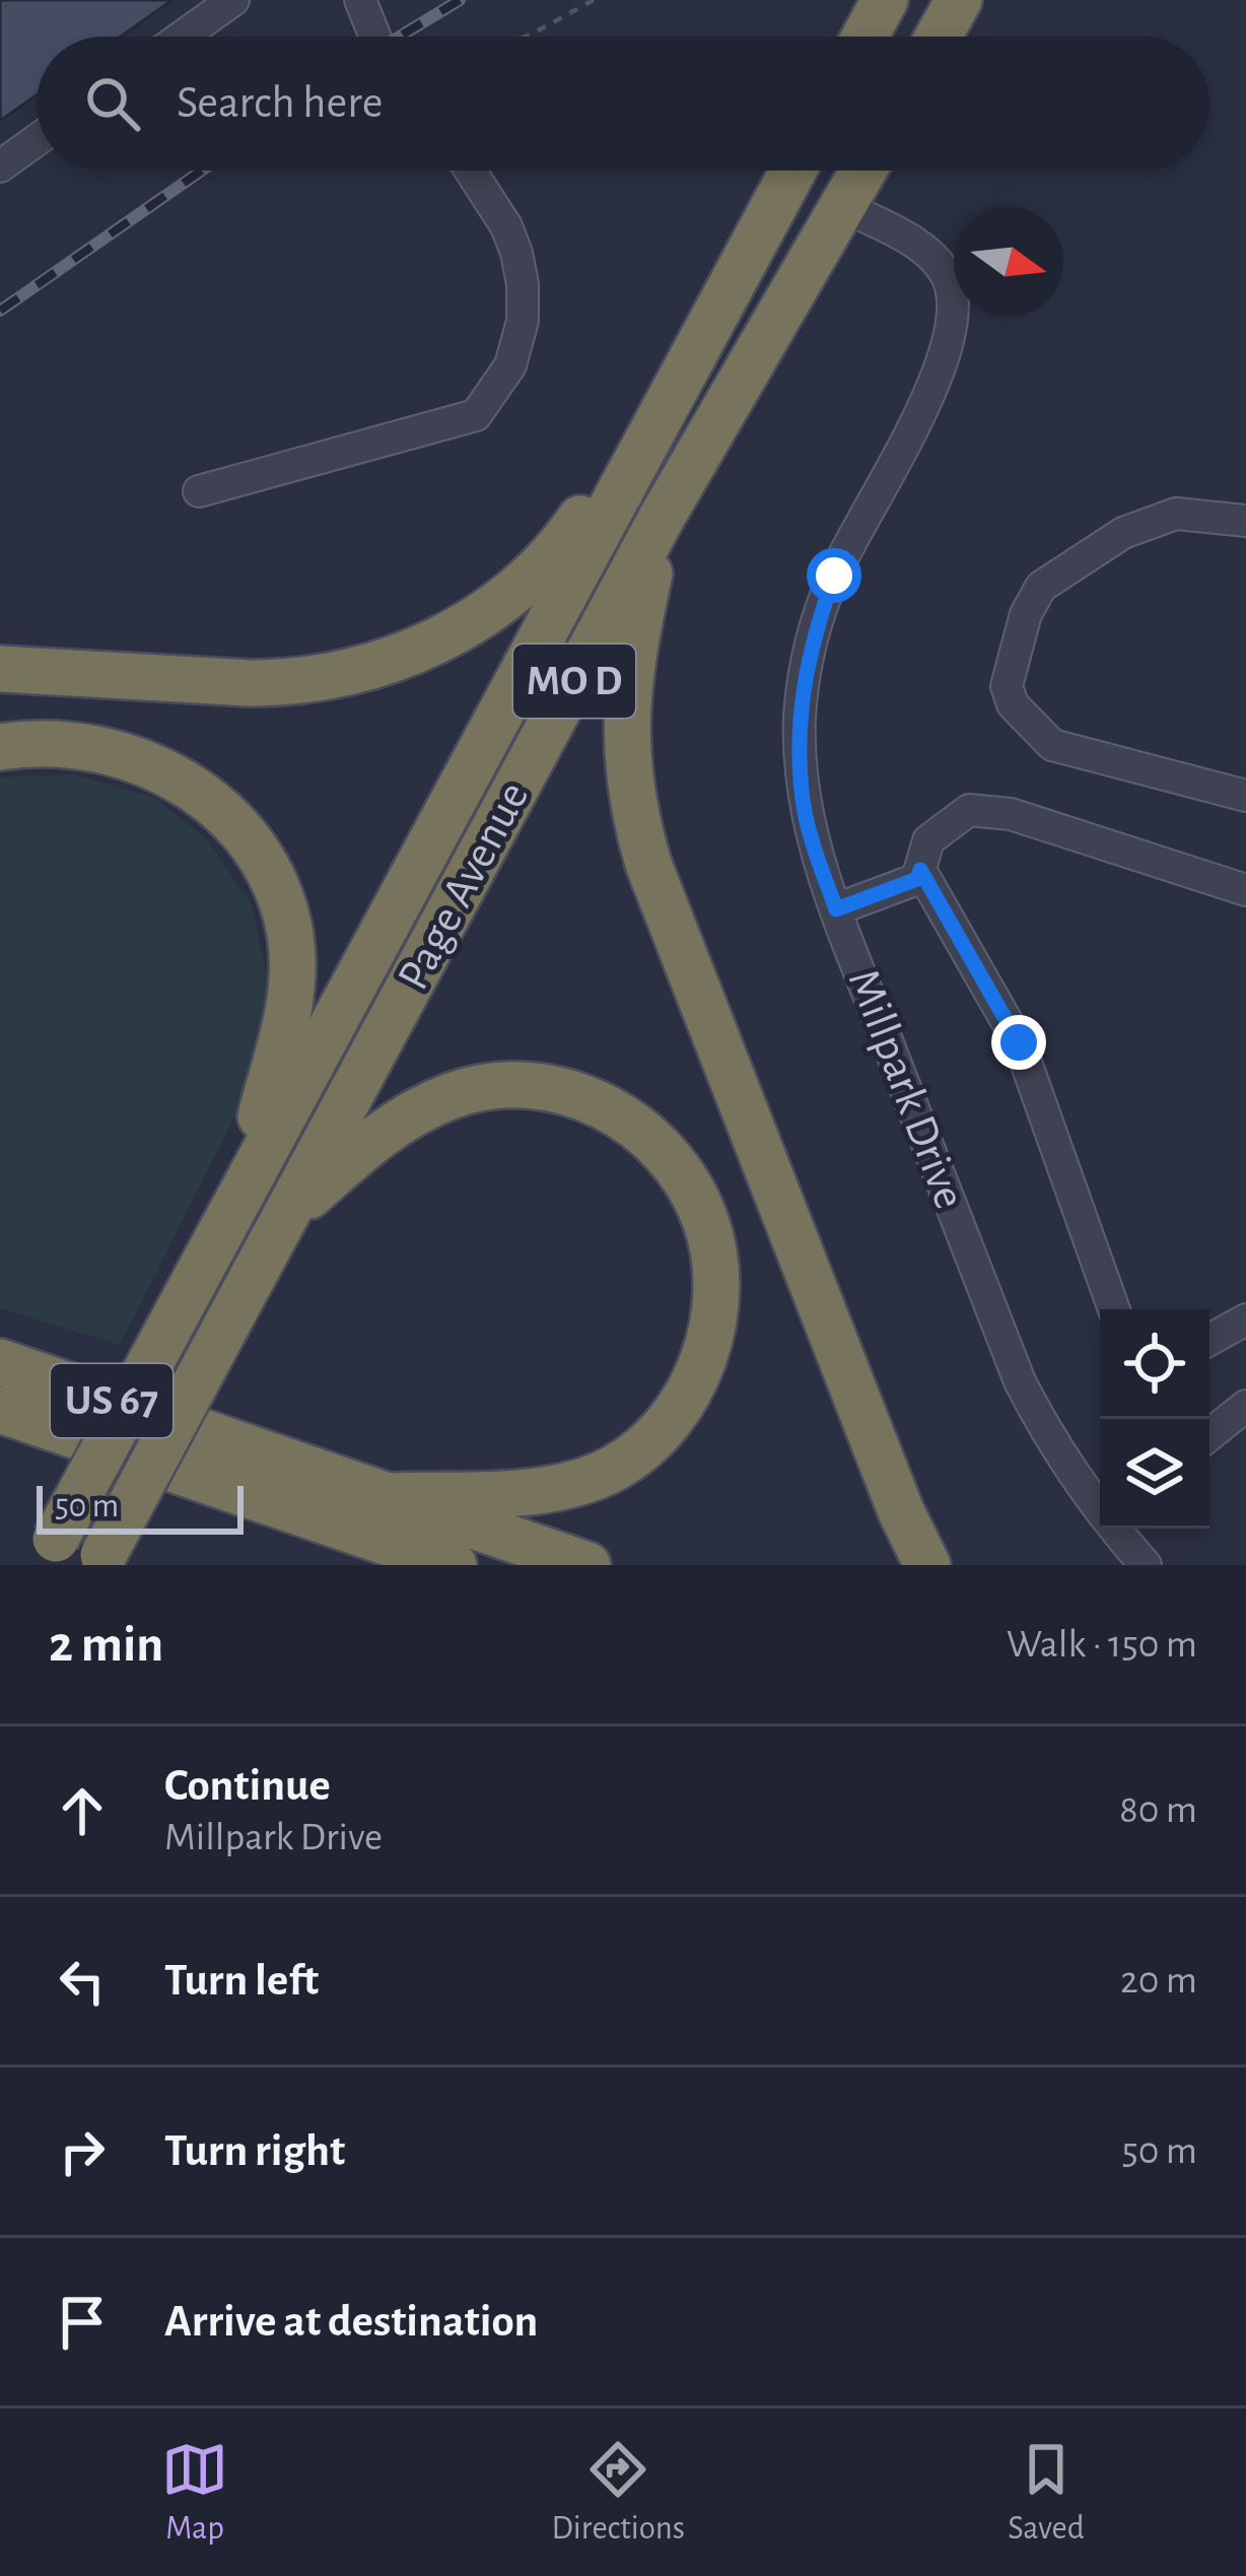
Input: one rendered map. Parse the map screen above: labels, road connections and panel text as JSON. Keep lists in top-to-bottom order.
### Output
{
  "streets": {
    "highway": ["MO D", "Page Avenue", "US 67"],
    "street": ["Millpark Drive"]
  },
  "crossings": [
    ["Page Avenue", "Millpark Drive"]
  ],
  "scale_bar": "50 m",
  "north": "right",
  "page": {
    "search": "Search here",
    "scale": "50 m",
    "heading": ["2 min", "Walk · 150 m"],
    "list": [
      ["Continue", "Millpark Drive", "80 m"],
      ["Turn left", "20 m"],
      ["Turn right", "50 m"],
      "Arrive at destination"
    ],
    "nav": ["Map", "Directions", "Saved"]
  }
}
